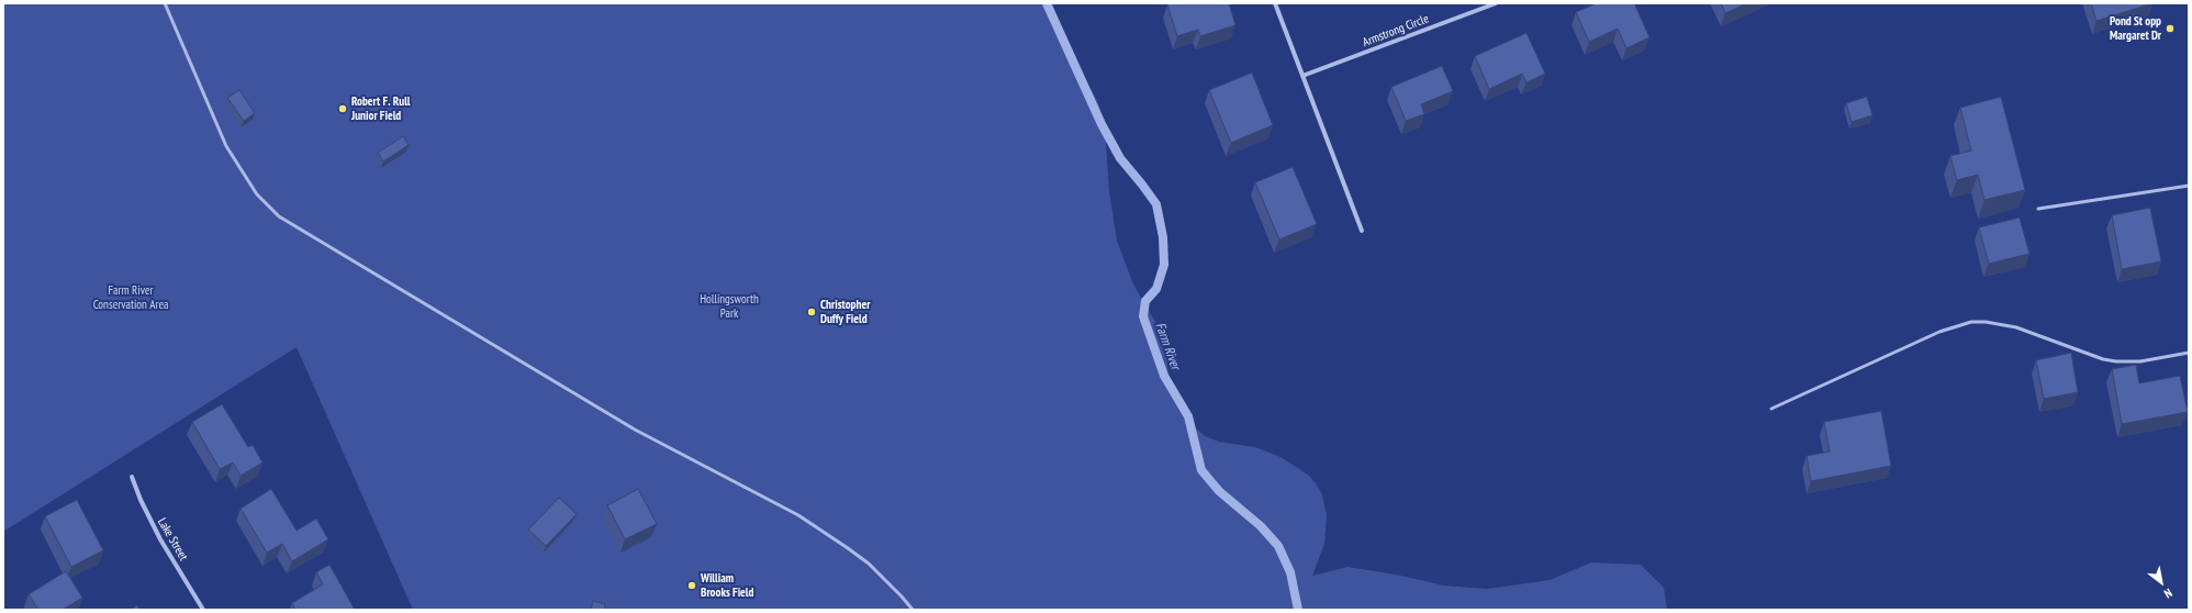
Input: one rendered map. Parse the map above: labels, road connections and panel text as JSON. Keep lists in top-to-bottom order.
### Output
{
  "streets": {
    "street": ["Armstrong Circle", "Lake Street"]
  },
  "water": ["Farm River"],
  "parks": ["Farm River Conservation Area", "Hollingsworth Park"],
  "places": [
    "Pond St opp Margaret Dr",
    "Robert F. Rull Junior Field",
    "Christopher Duffy Field",
    "William Brooks Field"
  ],
  "north": "bottom right"
}
